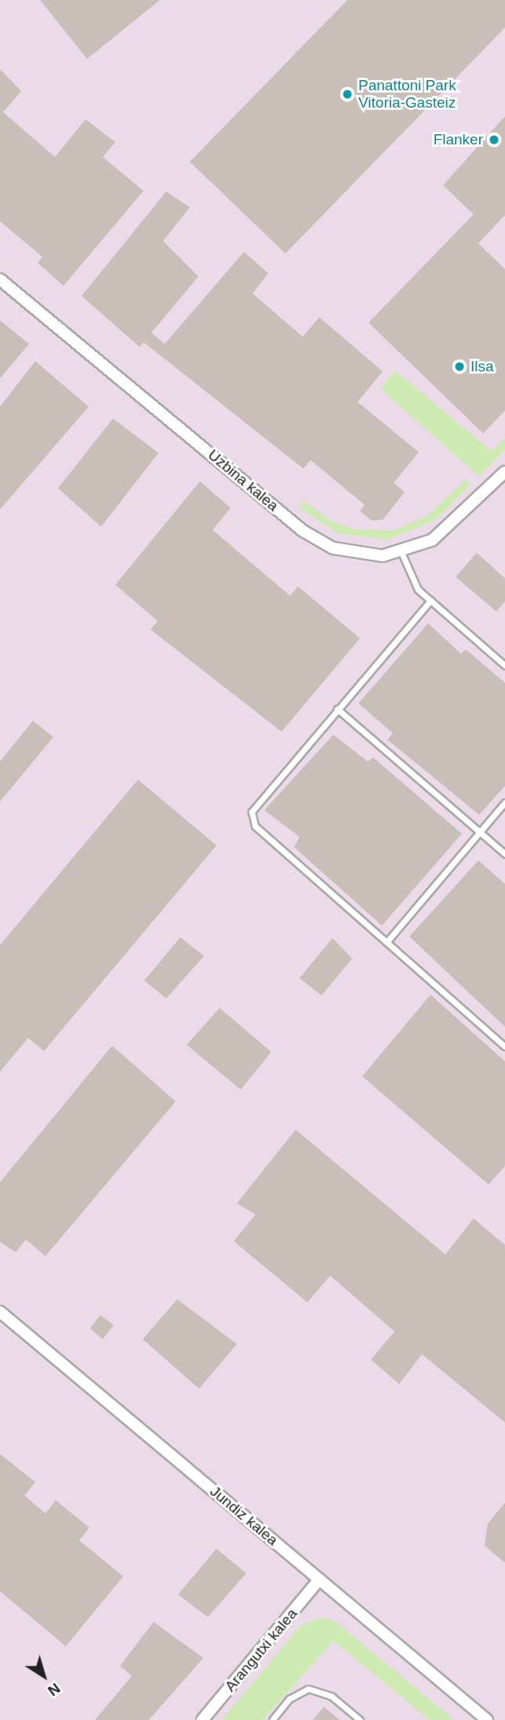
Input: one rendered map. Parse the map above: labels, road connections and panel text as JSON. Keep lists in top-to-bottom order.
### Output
{
  "streets": {
    "street": ["Uzbina kalea", "Jundiz kalea", "Arangutxi kalea"]
  },
  "crossings": [
    ["Jundiz kalea", "Arangutxi kalea"]
  ],
  "places": ["Panattoni Park Vitoria-Gasteiz", "Flanker", "Ilsa"],
  "north": "bottom right"
}
